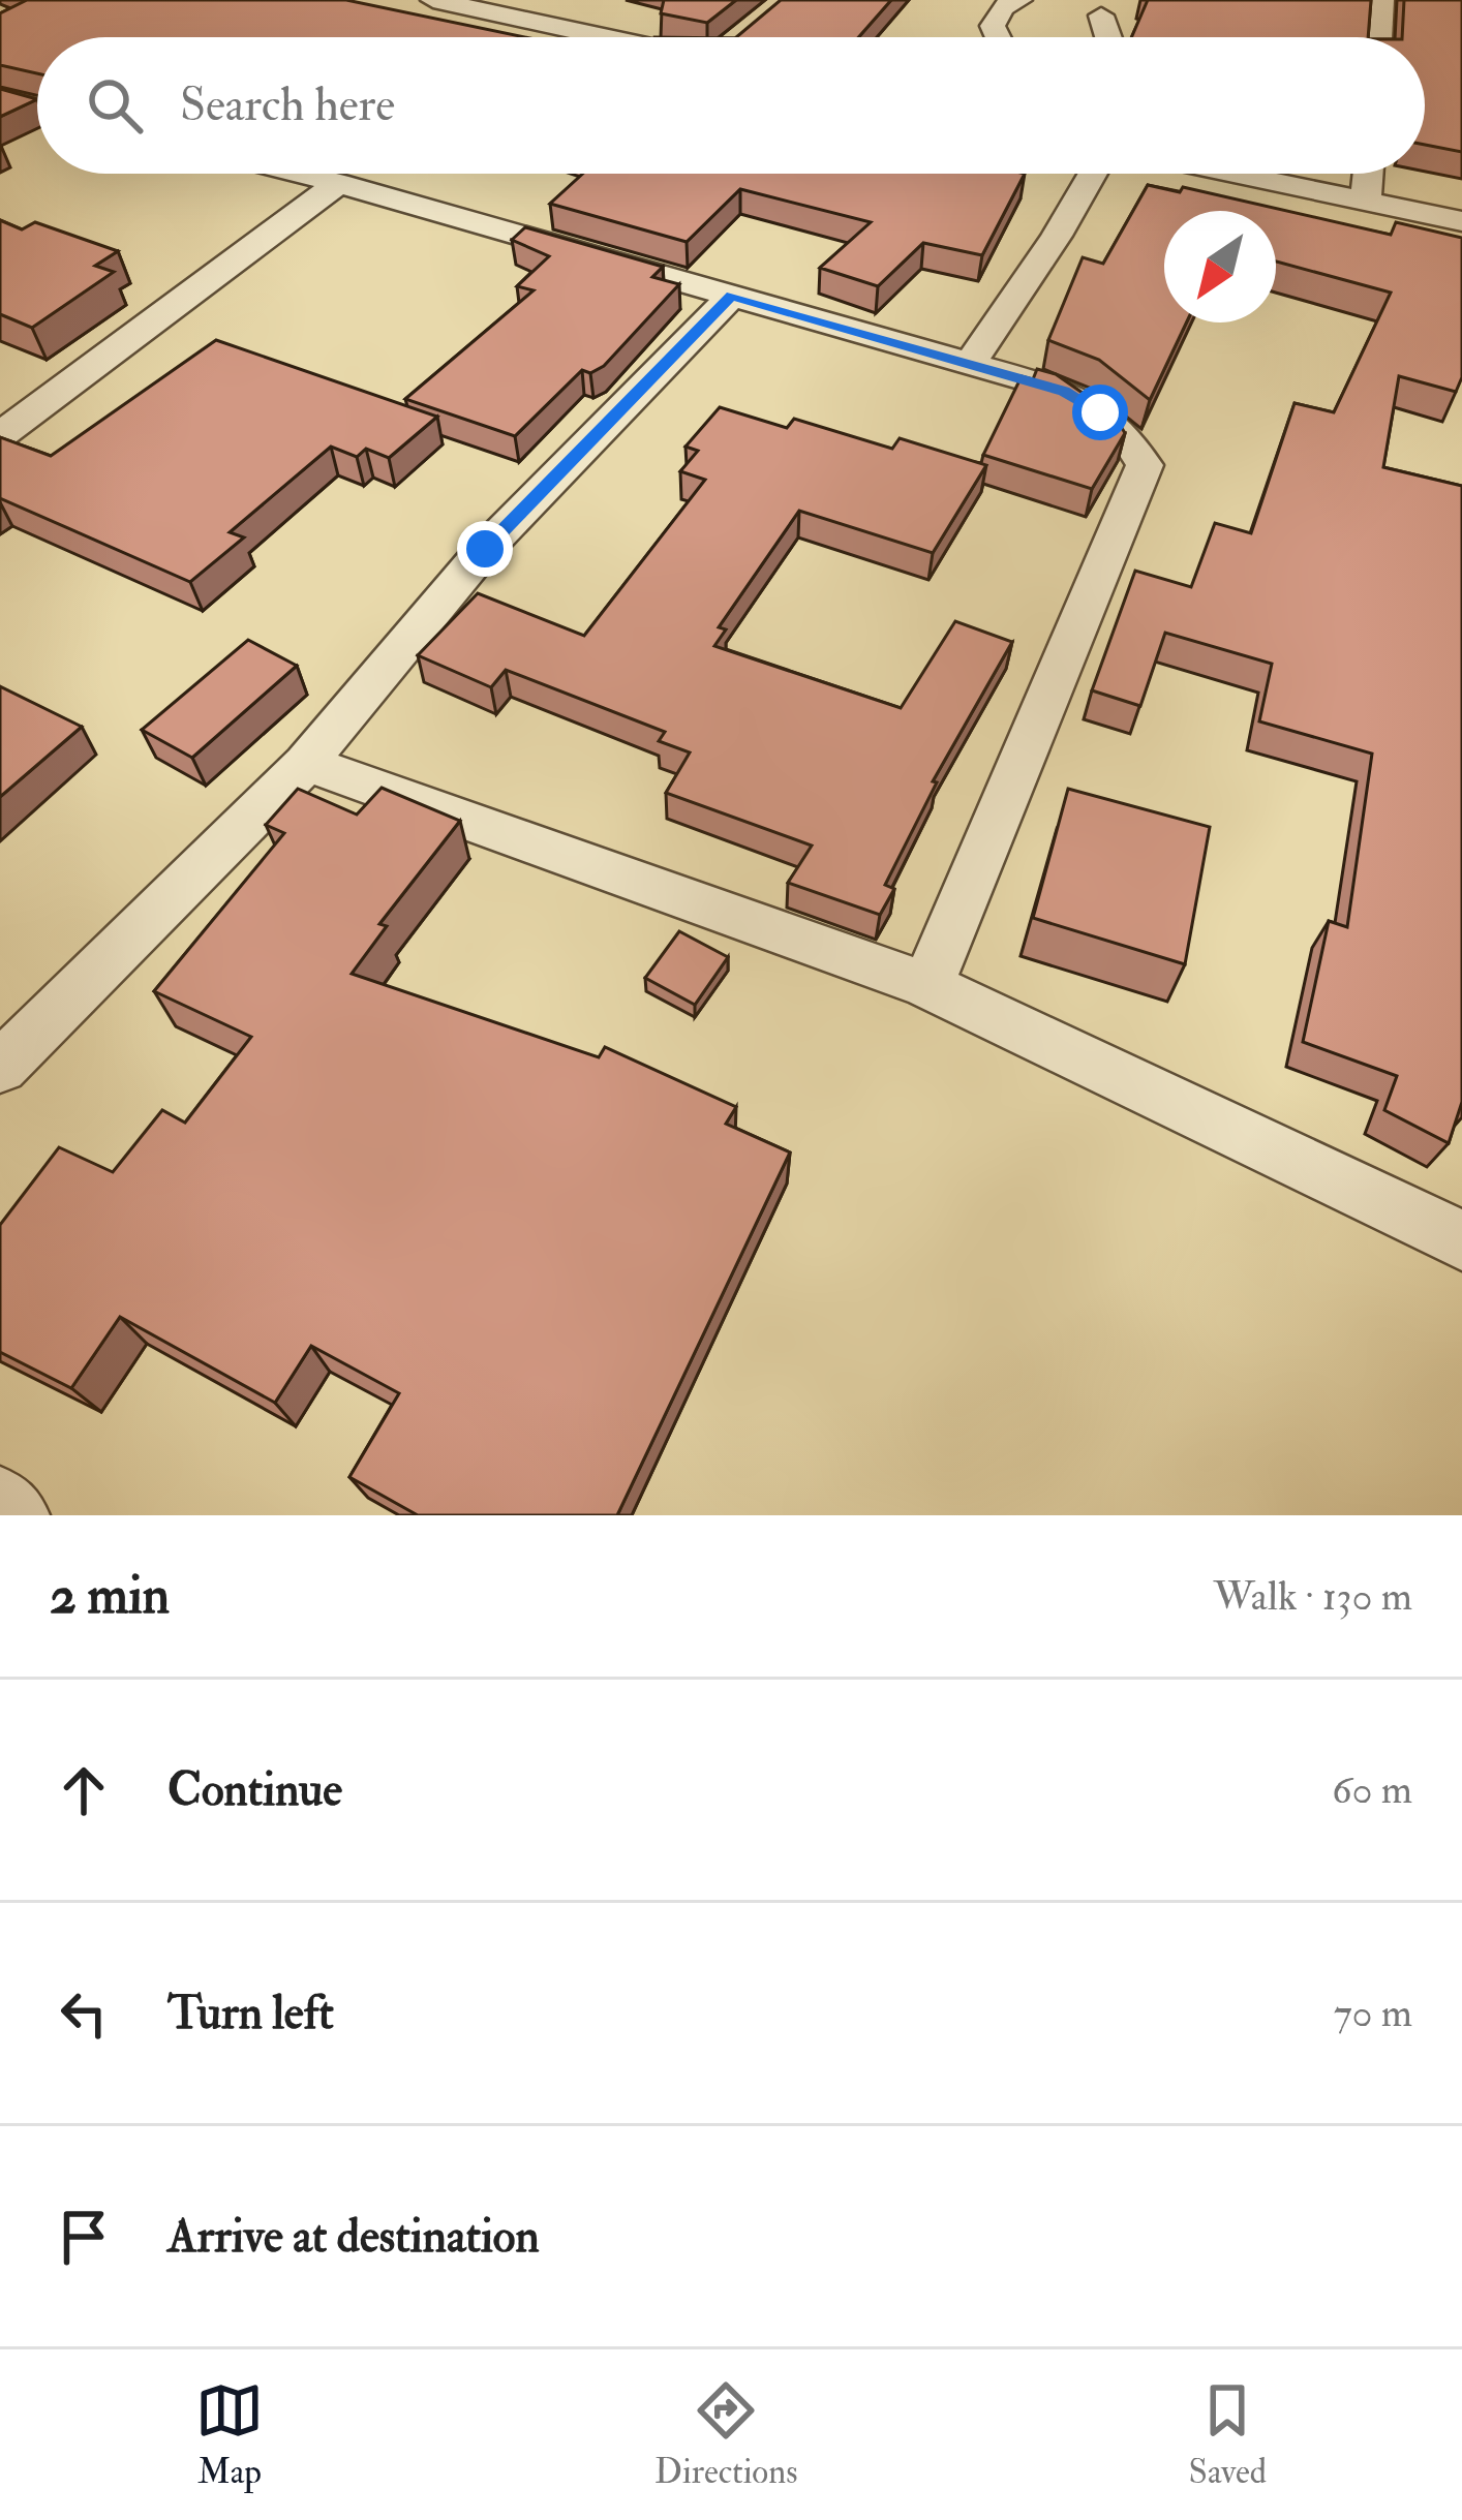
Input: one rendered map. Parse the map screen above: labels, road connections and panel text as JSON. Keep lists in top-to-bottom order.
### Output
{
  "north": "bottom left",
  "page": {
    "search": "Search here",
    "heading": ["2 min", "Walk · 130 m"],
    "list": [
      ["Continue", "60 m"],
      ["Turn left", "70 m"],
      "Arrive at destination"
    ],
    "nav": ["Map", "Directions", "Saved"]
  }
}
